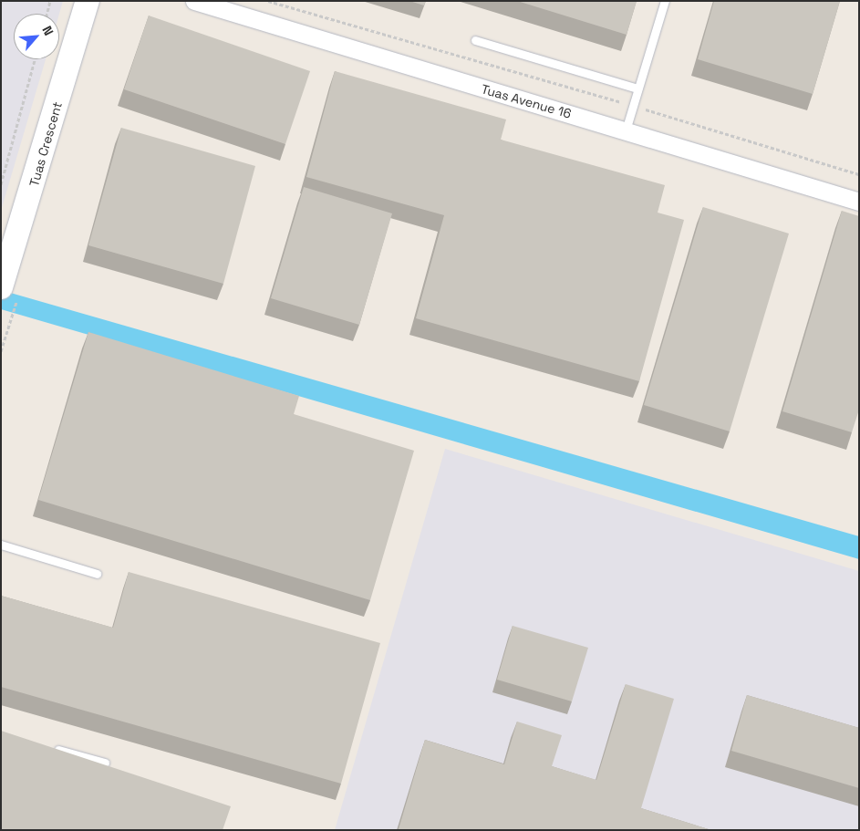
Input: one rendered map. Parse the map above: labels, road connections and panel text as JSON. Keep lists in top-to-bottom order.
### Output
{
  "streets": {
    "street": ["Tuas Avenue 16", "Tuas Crescent"]
  },
  "north": "top right"
}
